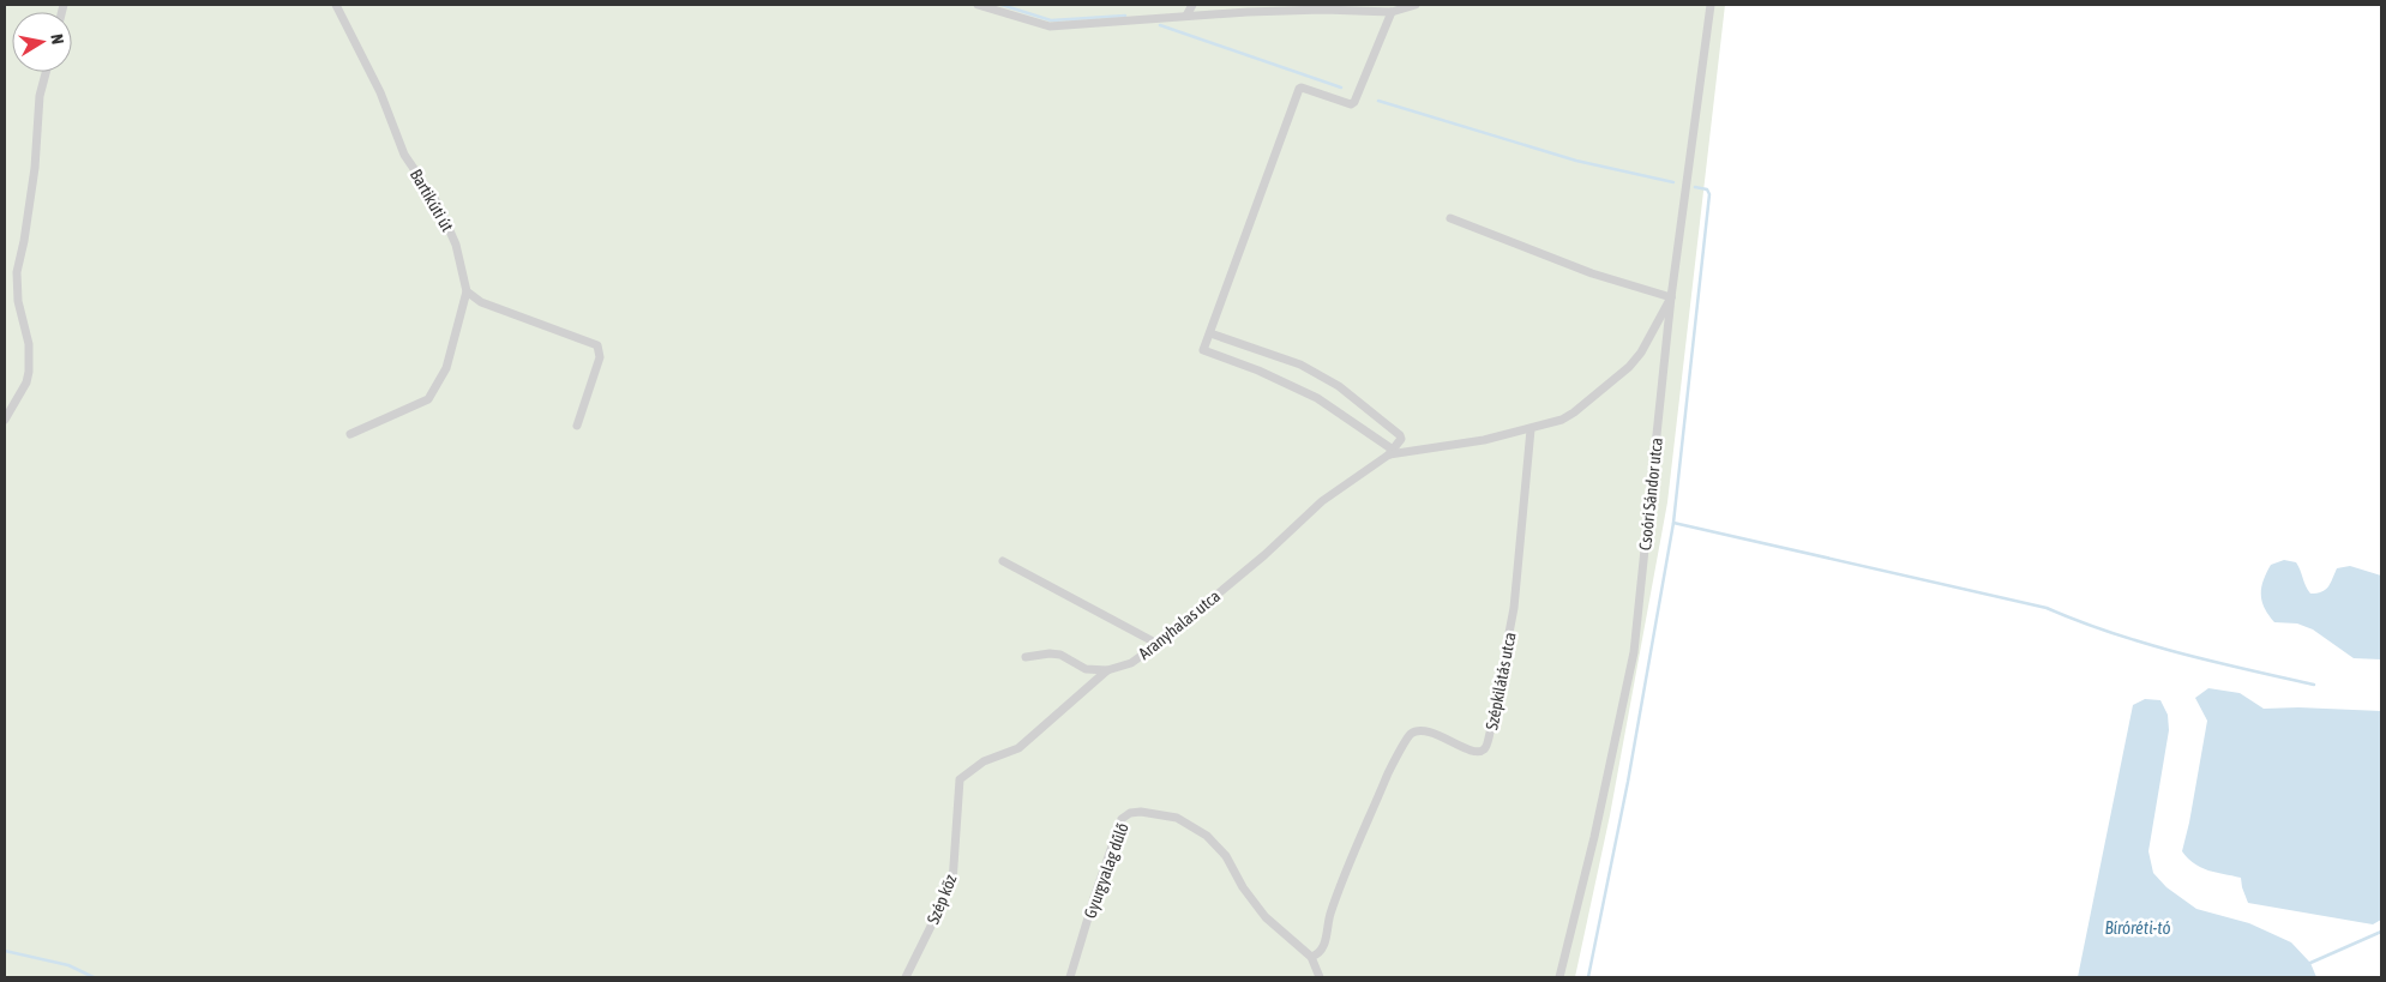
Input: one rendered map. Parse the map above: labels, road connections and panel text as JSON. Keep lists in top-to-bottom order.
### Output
{
  "streets": {
    "street": [
      "Bartikúti út",
      "Csoóri Sándor utca",
      "Aranyhalas utca",
      "Szépkilátás utca",
      "Gyurgyalag dűlő",
      "Szép köz"
    ]
  },
  "crossings": [
    ["Csoóri Sándor utca", "Aranyhalas utca"],
    ["Aranyhalas utca", "Szépkilátás utca"],
    ["Aranyhalas utca", "Szép köz"],
    ["Szépkilátás utca", "Gyurgyalag dűlő"]
  ],
  "water": ["Bíróréti-tó"],
  "north": "right"
}
